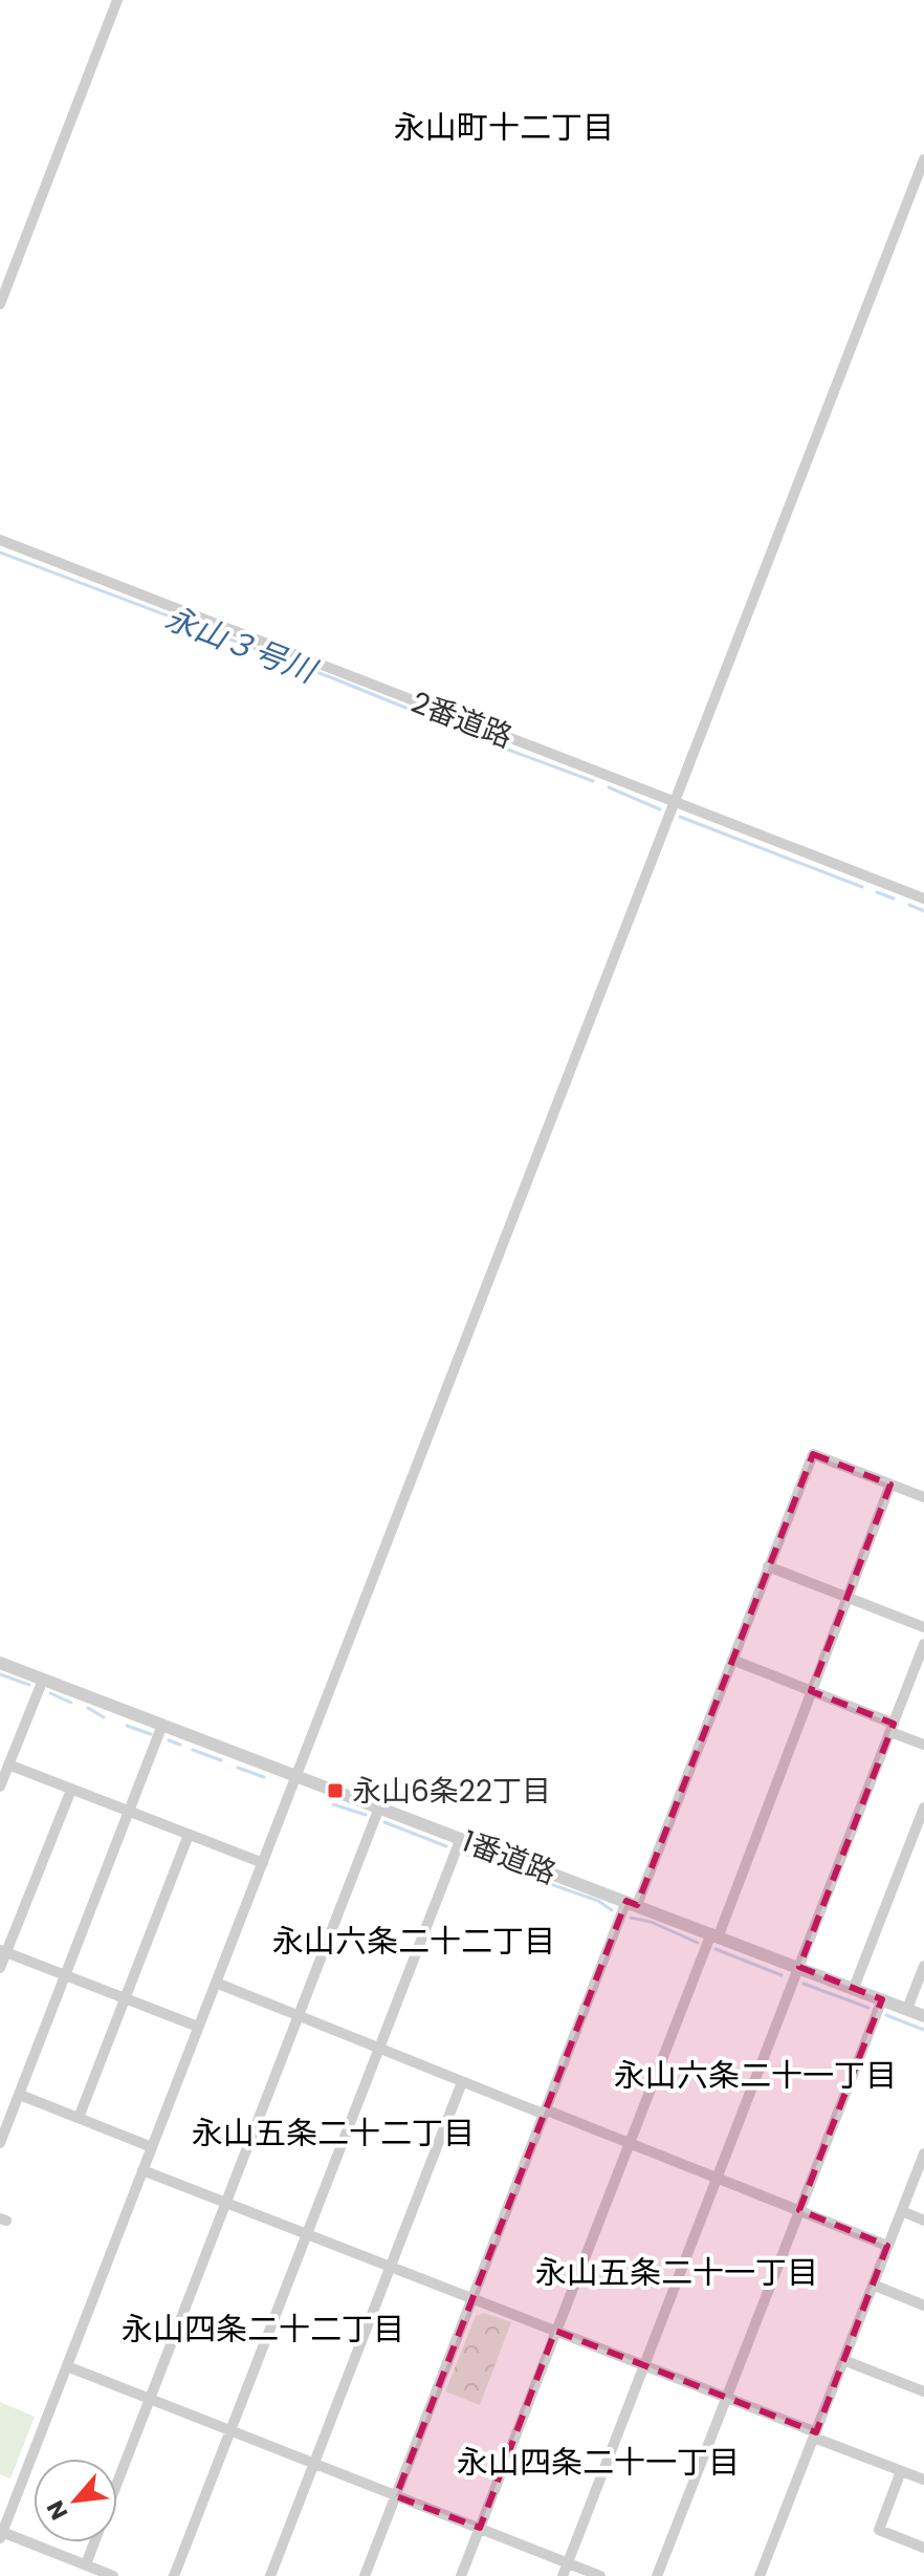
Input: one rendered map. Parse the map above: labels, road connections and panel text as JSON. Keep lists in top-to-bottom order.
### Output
{
  "streets": {
    "street": ["2番道路", "1番道路"]
  },
  "districts": [
    "永山町十二丁目",
    "永山六条二十二丁目",
    "永山六条二十一丁目",
    "永山五条二十二丁目",
    "永山五条二十一丁目",
    "永山四条二十二丁目",
    "永山四条二十一丁目"
  ],
  "water": ["永山３号川"],
  "places": {
    "transit": ["永山6条22丁目"]
  },
  "north": "bottom left"
}
